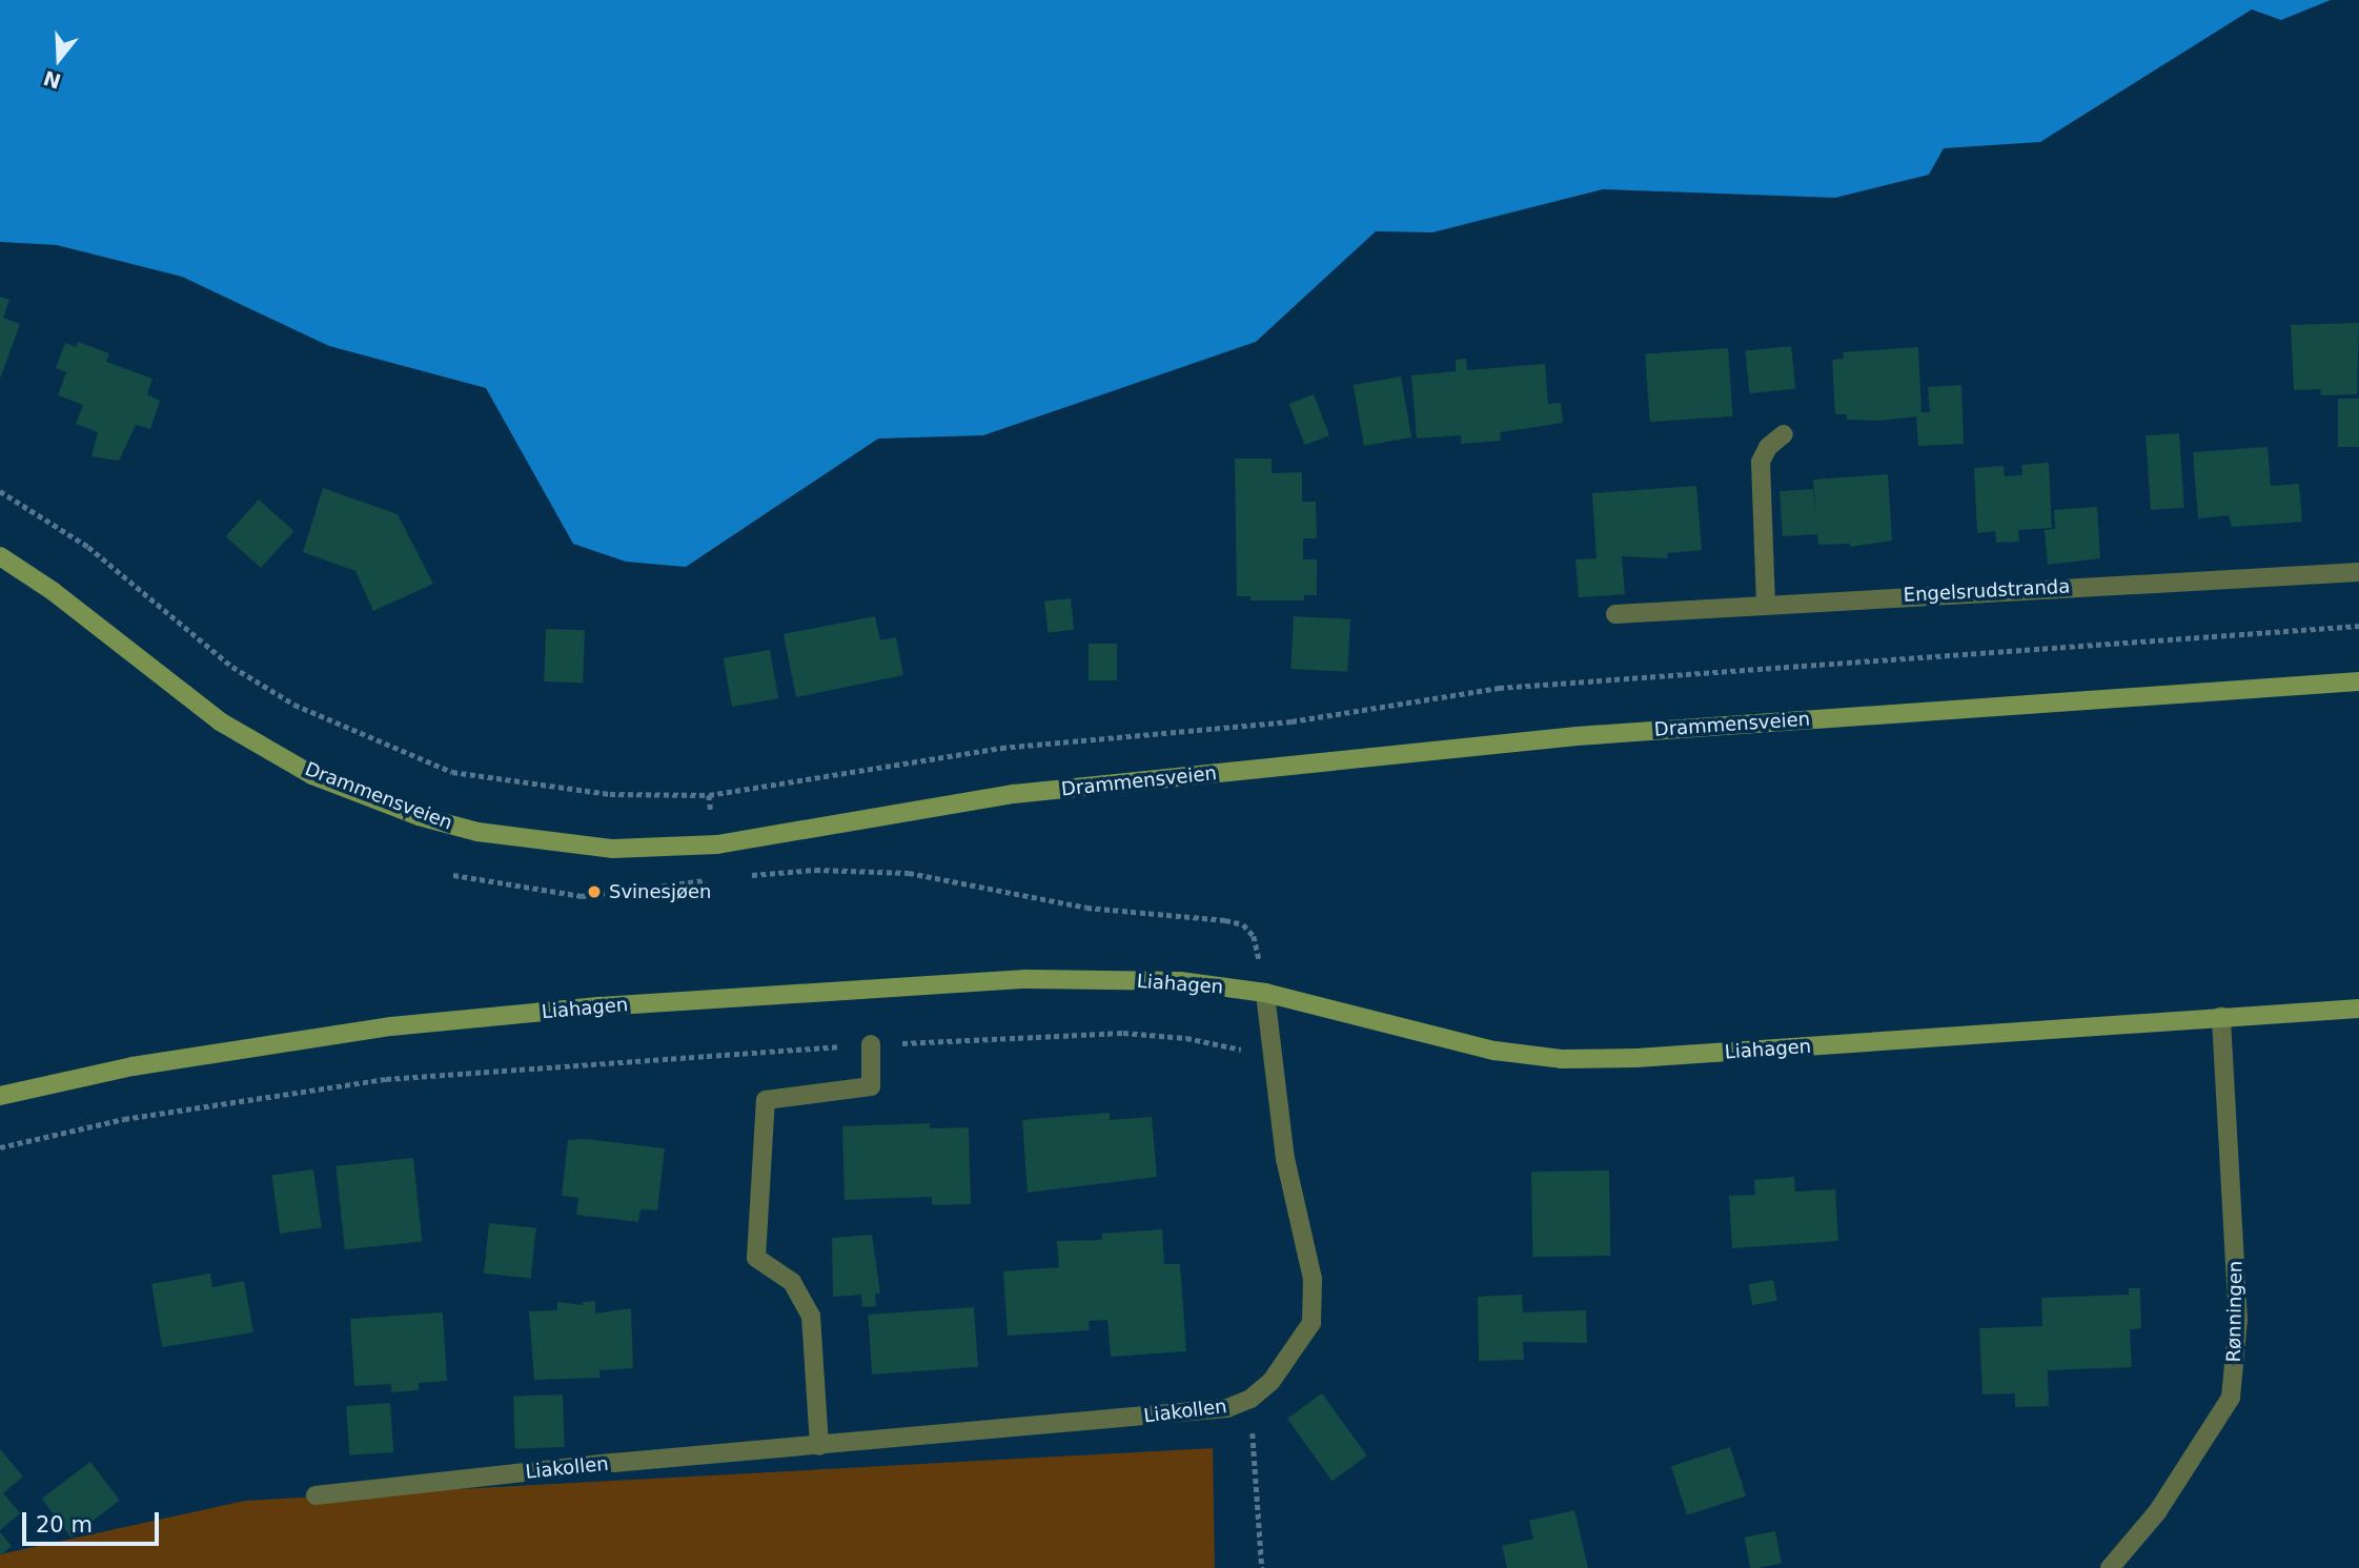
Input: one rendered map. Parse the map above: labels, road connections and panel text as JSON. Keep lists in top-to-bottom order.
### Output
{
  "streets": {
    "main road": ["Drammensveien", "Liahagen"],
    "street": ["Engelsrudstranda", "Rønningen", "Liakollen"]
  },
  "crossings": [
    ["Liahagen", "Rønningen"],
    ["Liahagen", "Liakollen"]
  ],
  "places": ["Svinesjøen"],
  "scale_bar": "20 m",
  "north": "bottom"
}
